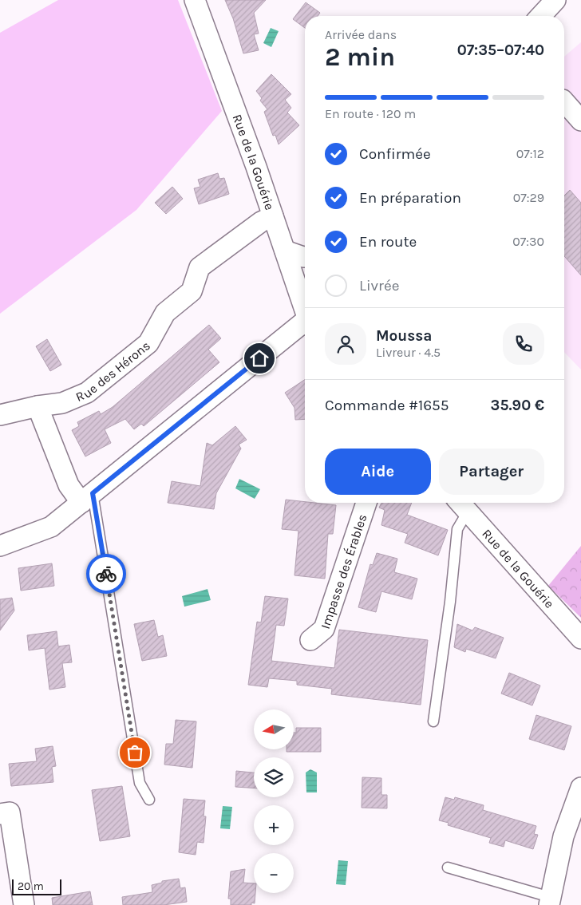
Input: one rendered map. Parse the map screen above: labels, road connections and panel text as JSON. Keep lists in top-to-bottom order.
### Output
{
  "streets": {
    "street": ["Rue de la Gouérie", "Rue des Hérons", "Impasse des Érables"]
  },
  "crossings": [
    ["Rue de la Gouérie", "Rue des Hérons"]
  ],
  "scale_bar": "20 m",
  "north": "left",
  "page": {
    "heading": ["2 min", "Arrivée dans", "07:35–07:40"],
    "panel": [
      "Moussa",
      "Livreur · 4.5",
      "Commande #1655",
      "35.90 €"
    ],
    "bar": "En route · 120 m",
    "list": [
      ["Confirmée", "07:12"],
      ["En préparation", "07:29"],
      ["En route", "07:30"],
      "Livrée"
    ],
    "buttons": ["Aide", "Partager"],
    "map_buttons": ["+", "−"],
    "scale": "20 m"
  }
}
